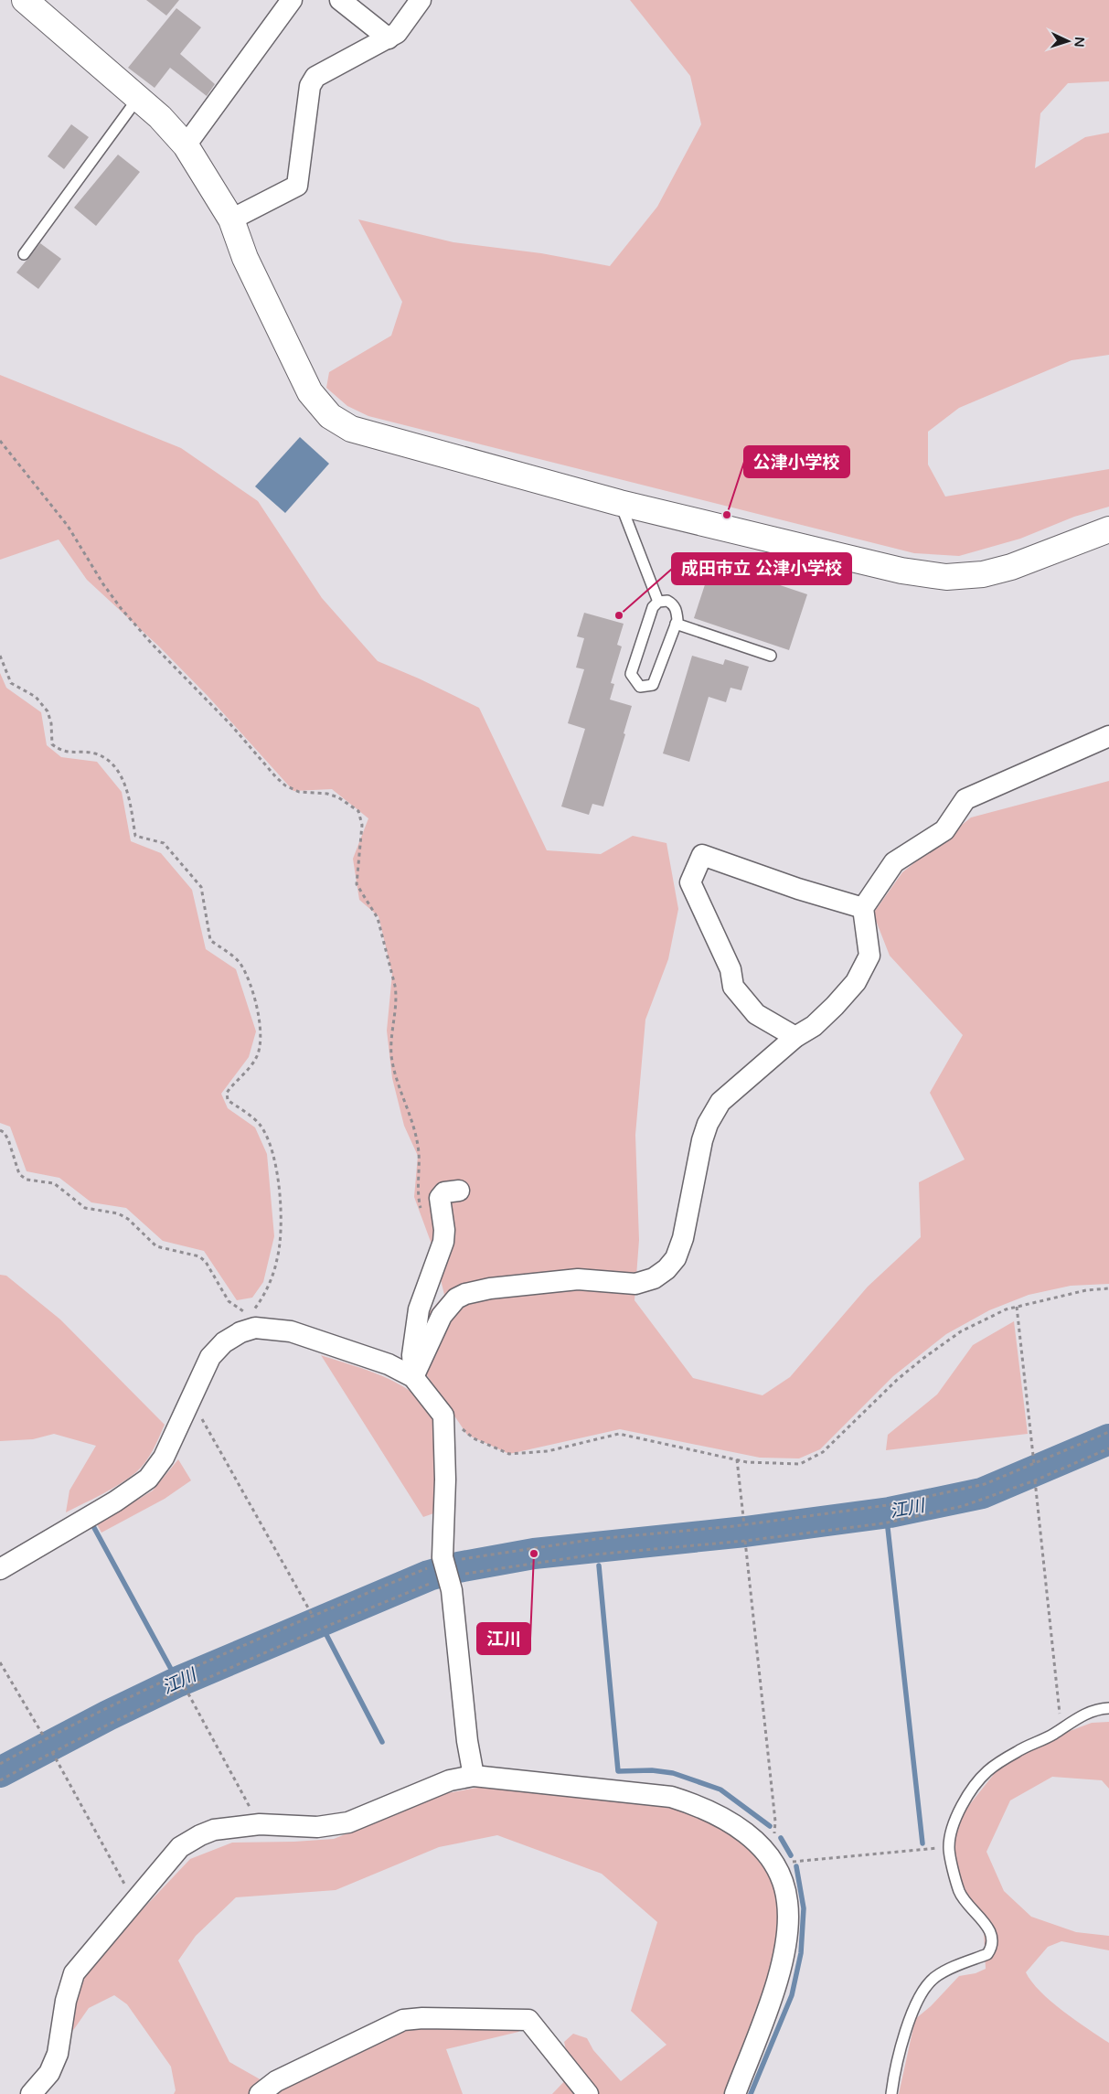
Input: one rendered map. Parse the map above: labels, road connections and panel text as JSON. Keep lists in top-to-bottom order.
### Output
{
  "water": ["江川"],
  "places": ["公津小学校", "成田市立 公津小学校", "江川"],
  "north": "right"
}
